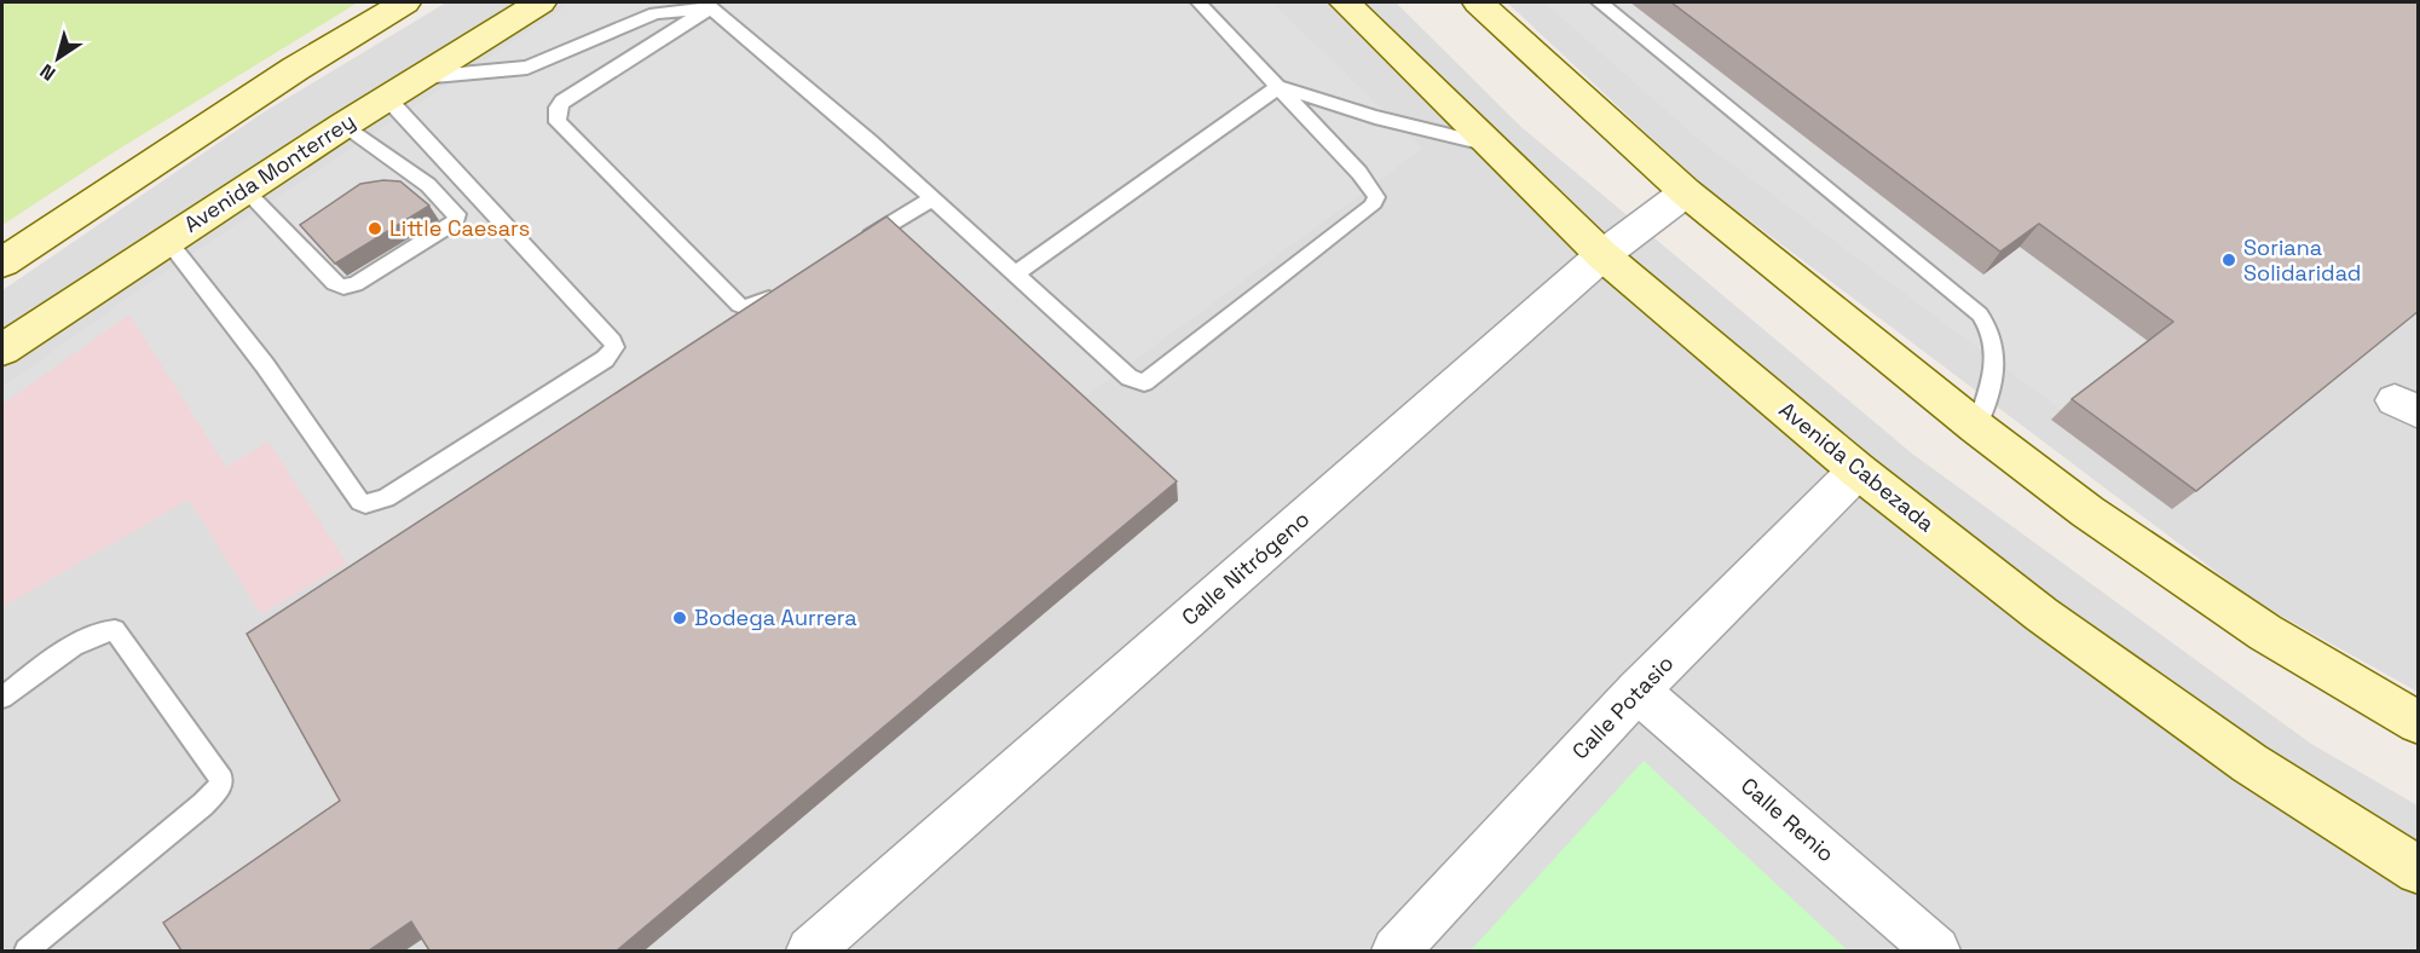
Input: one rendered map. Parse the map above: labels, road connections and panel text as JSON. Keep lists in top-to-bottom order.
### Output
{
  "streets": {
    "main road": ["Avenida Monterrey", "Avenida Cabezada"],
    "street": ["Calle Nitrógeno", "Calle Potasio", "Calle Renio"]
  },
  "crossings": [
    ["Avenida Cabezada", "Calle Nitrógeno"],
    ["Avenida Cabezada", "Calle Potasio"],
    ["Calle Potasio", "Calle Renio"]
  ],
  "places": ["Little Caesars", "Soriana Solidaridad", "Bodega Aurrera"],
  "north": "bottom left"
}
